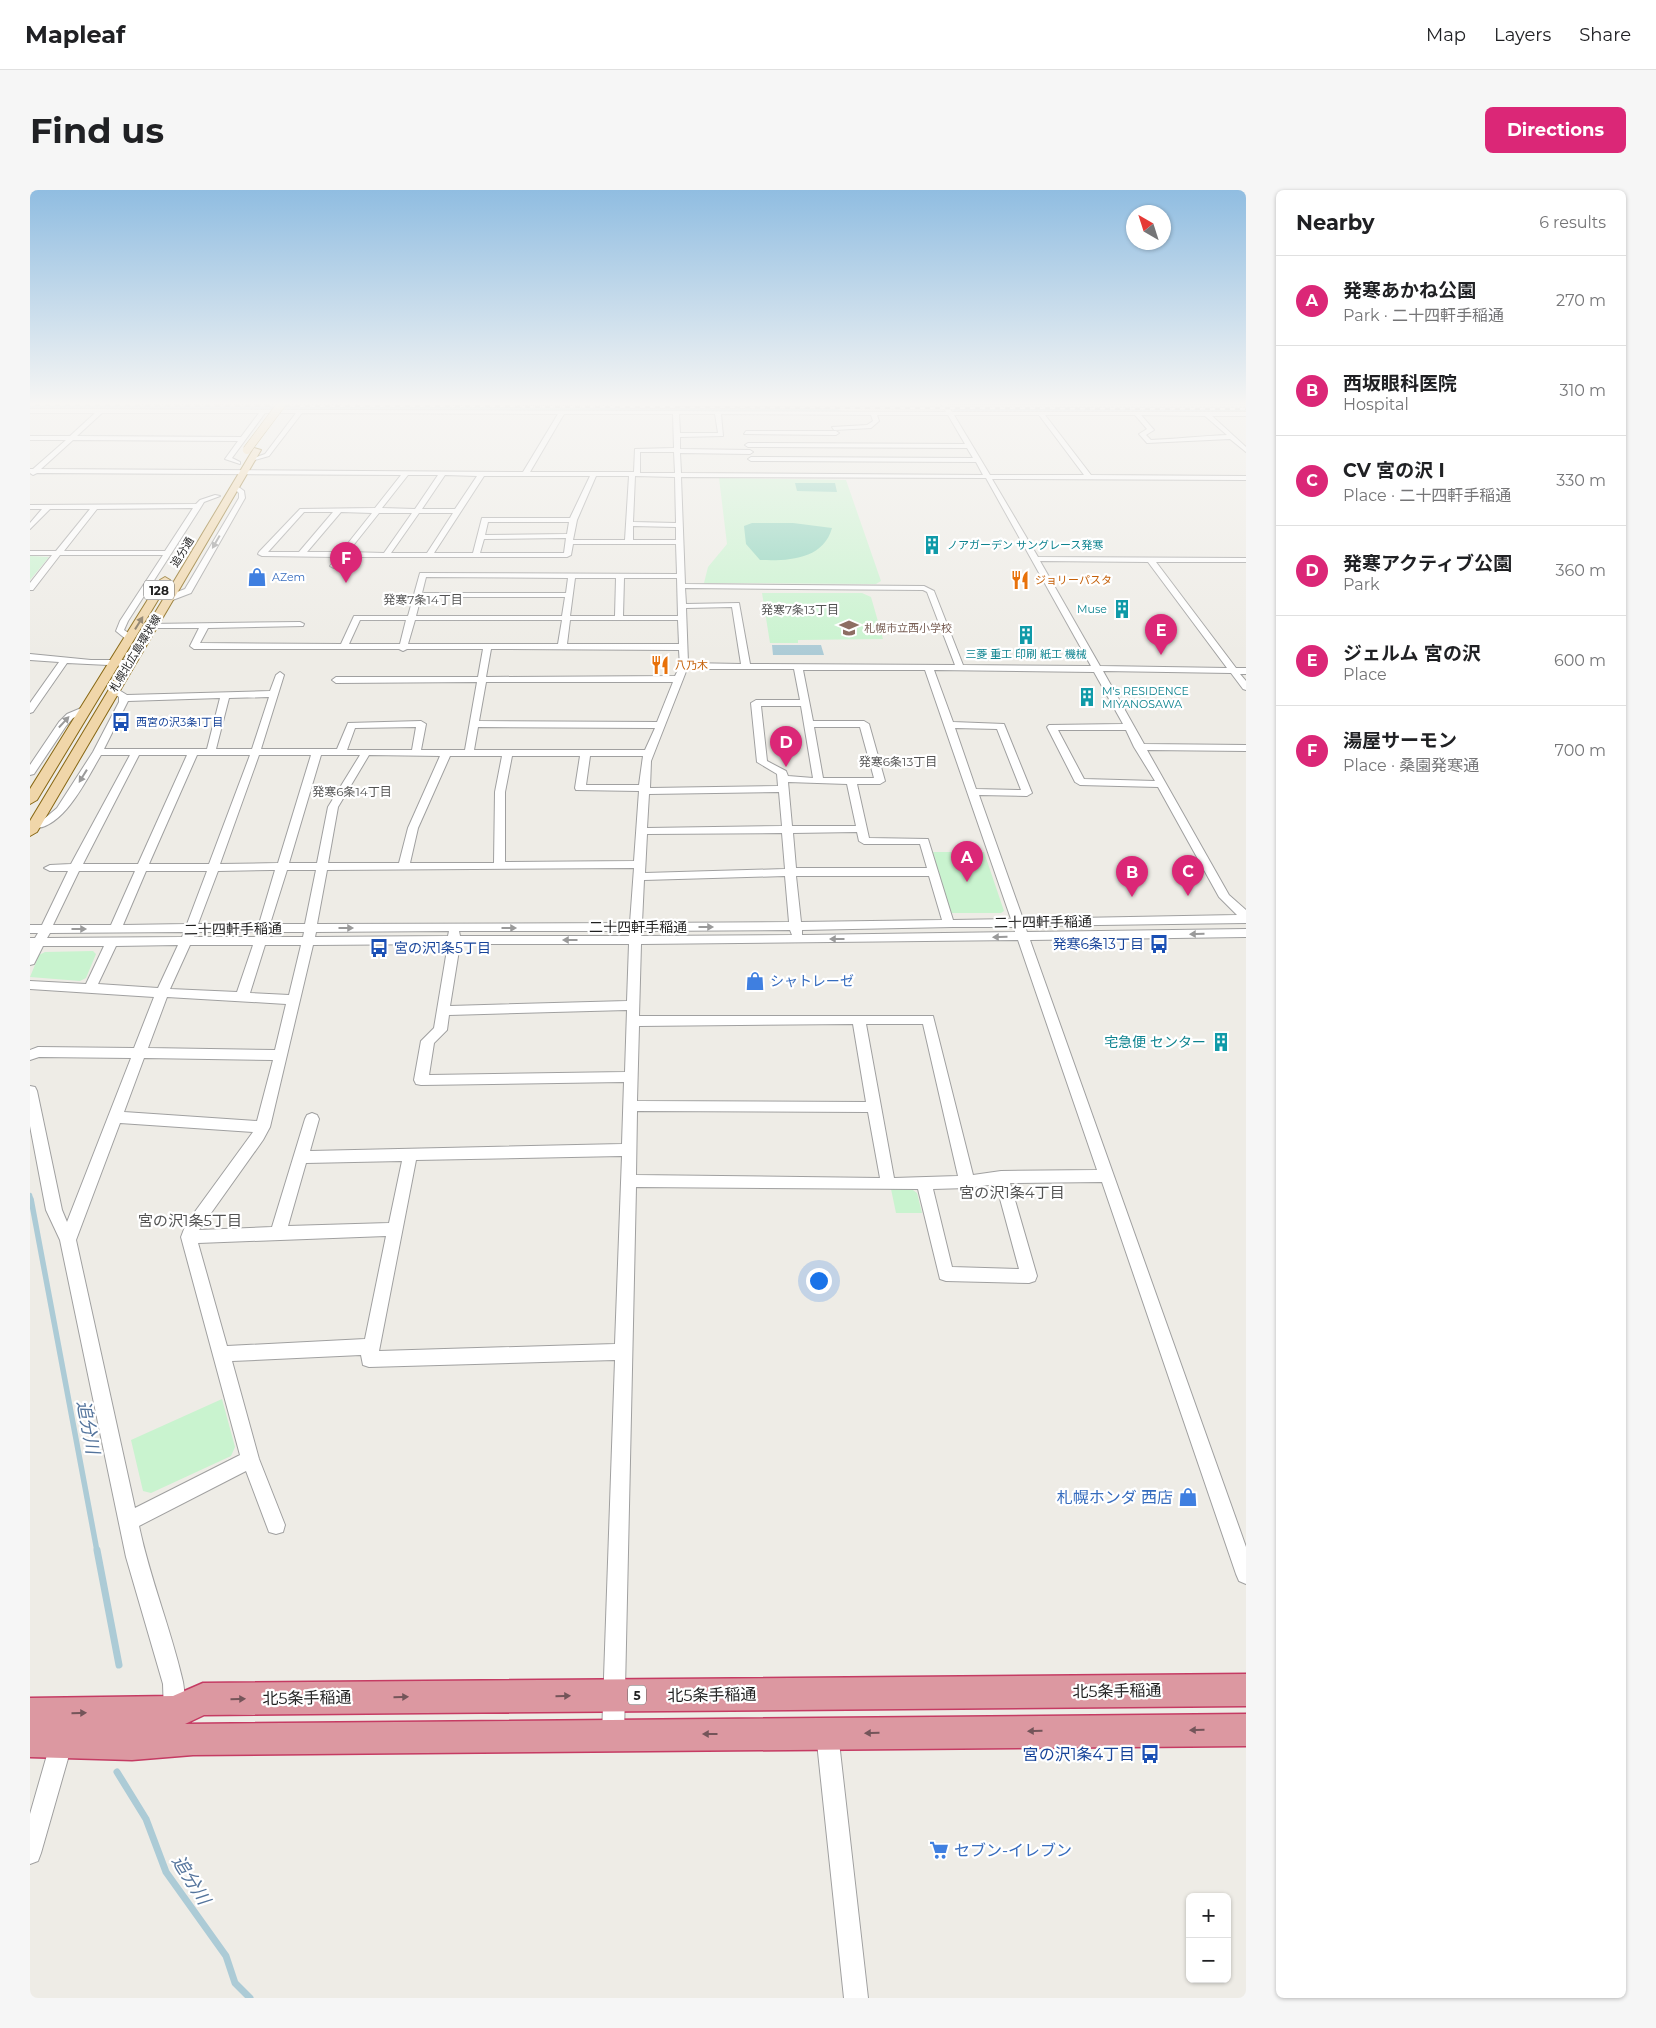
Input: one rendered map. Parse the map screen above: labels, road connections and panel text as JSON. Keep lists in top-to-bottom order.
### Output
{
  "streets": {
    "highway": ["北5条手稲通", "5"],
    "main road": ["追分通", "128", "札幌北広島環状線"],
    "street": ["二十四軒手稲通"]
  },
  "crossings": [
    ["追分通", "128"],
    ["追分通", "札幌北広島環状線"]
  ],
  "one_way": ["追分通", "札幌北広島環状線"],
  "districts": [
    "発寒7条14丁目",
    "発寒7条13丁目",
    "発寒6条13丁目",
    "発寒6条14丁目",
    "宮の沢1条4丁目",
    "宮の沢1条5丁目"
  ],
  "water": ["追分川"],
  "places": {
    "building": [
      "ノアガーデン サングレース発寒",
      "Muse",
      "三菱 重工 印刷 紙工 機械",
      "M's RESIDENCE MIYANOSAWA",
      "宅急便 センター"
    ],
    "shop": ["AZem", "シャトレーゼ", "札幌ホンダ 西店"],
    "restaurant": ["ジョリーパスタ", "八乃木"],
    "school or university": ["札幌市立西小学校"],
    "bus stop": [
      "西宮の沢3条1丁目",
      "発寒6条13丁目",
      "宮の沢1条5丁目",
      "宮の沢1条4丁目"
    ],
    "supermarket": ["セブン-イレブン"]
  },
  "north": "top left",
  "page": {
    "header": "Mapleaf",
    "nav": ["Map", "Layers", "Share"],
    "buttons": "Directions",
    "title": "Find us",
    "heading": ["Nearby", "6 results"],
    "list": [
      {
        "mark": "A",
        "name": "発寒あかね公園",
        "note": "Park · 二十四軒手稲通",
        "value": "270 m"
      },
      {
        "mark": "B",
        "name": "西坂眼科医院",
        "note": "Hospital",
        "value": "310 m"
      },
      {
        "mark": "C",
        "name": "CV 宮の沢 I",
        "note": "Place · 二十四軒手稲通",
        "value": "330 m"
      },
      {
        "mark": "D",
        "name": "発寒アクティブ公園",
        "note": "Park",
        "value": "360 m"
      },
      {
        "mark": "E",
        "name": "ジェルム 宮の沢",
        "note": "Place",
        "value": "600 m"
      },
      {
        "mark": "F",
        "name": "湯屋サーモン",
        "note": "Place · 桑園発寒通",
        "value": "700 m"
      }
    ],
    "pins": [
      "F",
      "E",
      "D",
      "A",
      "C",
      "B"
    ],
    "map_buttons": ["+", "−"]
  }
}
